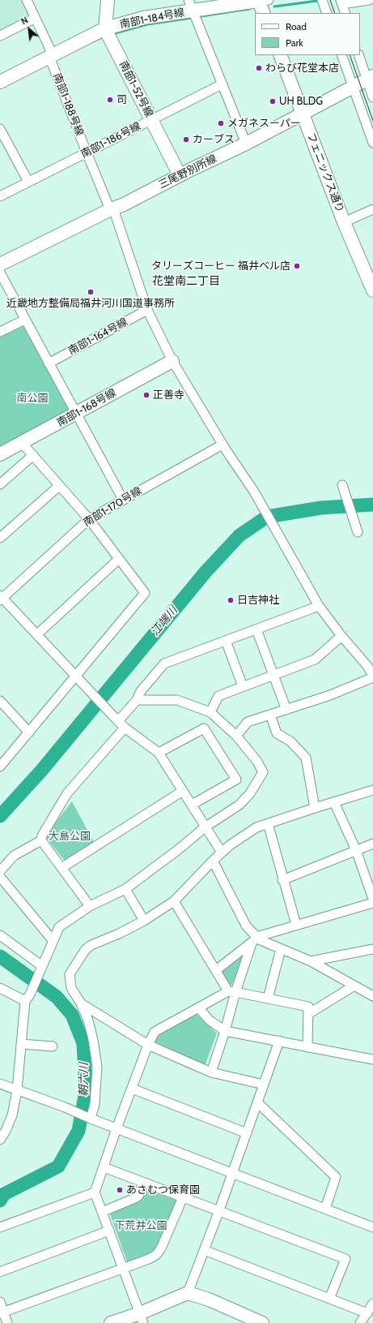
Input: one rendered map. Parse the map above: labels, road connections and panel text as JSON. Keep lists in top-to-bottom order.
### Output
{
  "streets": {
    "street": [
      "南部1-184号線",
      "南部1-52号線",
      "南部1-188号線",
      "南部1-186号線",
      "三尾野別所線",
      "フェニックス通り",
      "南部1-164号線",
      "南部1-168号線",
      "南部1-170号線"
    ]
  },
  "crossings": [
    ["南部1-184号線", "南部1-52号線"],
    ["南部1-184号線", "南部1-188号線"],
    ["南部1-52号線", "南部1-186号線"],
    ["南部1-52号線", "三尾野別所線"],
    ["南部1-188号線", "南部1-186号線"],
    ["南部1-188号線", "三尾野別所線"],
    ["南部1-188号線", "南部1-164号線"],
    ["南部1-188号線", "南部1-168号線"],
    ["南部1-188号線", "南部1-170号線"],
    ["三尾野別所線", "フェニックス通り"]
  ],
  "districts": ["花堂南二丁目"],
  "water": ["江端川", "朝六川"],
  "parks": ["南公園", "大島公園", "下荒井公園"],
  "places": [
    "わらび花堂本店",
    "司",
    "UH BLDG",
    "メガネスーパー",
    "カーブス",
    "タリーズコーヒー 福井ベル店",
    "近畿地方整備局福井河川国道事務所",
    "正善寺",
    "日吉神社",
    "あさむつ保育園"
  ],
  "legend": ["Road", "Park"],
  "north": "top left"
}
